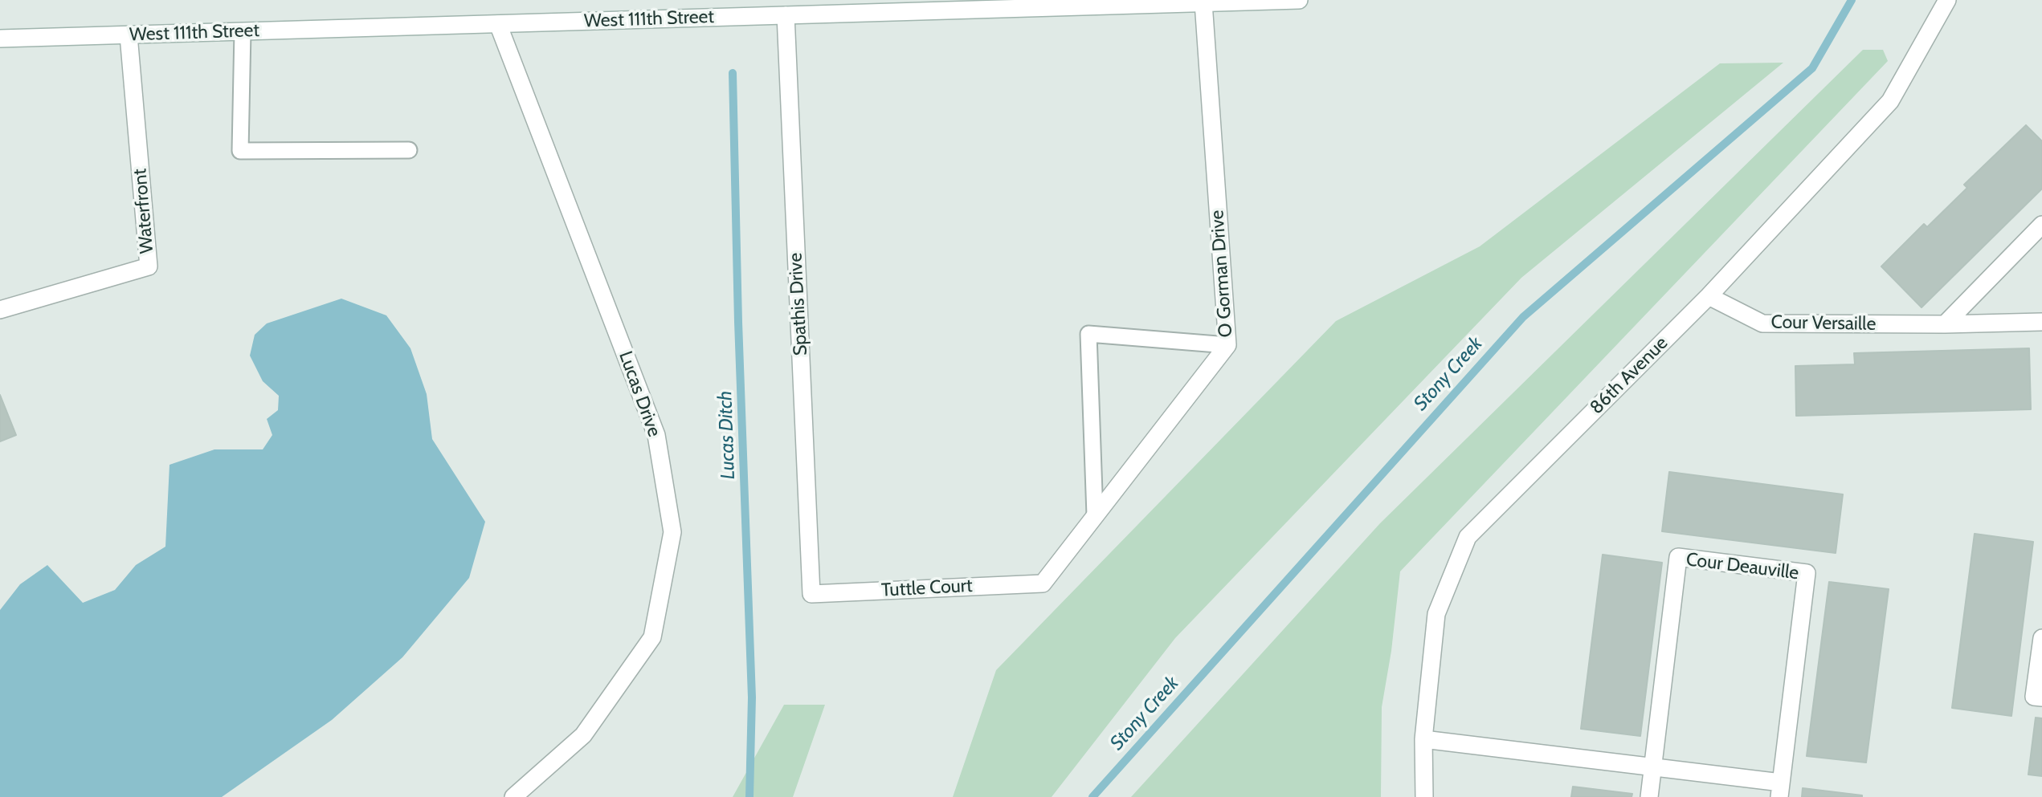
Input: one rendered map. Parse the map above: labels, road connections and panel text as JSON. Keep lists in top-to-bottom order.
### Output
{
  "streets": {
    "street": [
      "West 111th Street",
      "Waterfront",
      "O Gorman Drive",
      "Spathis Drive",
      "Cour Versaille",
      "86th Avenue",
      "Lucas Drive",
      "Cour Deauville",
      "Tuttle Court"
    ]
  },
  "crossings": [
    ["West 111th Street", "Waterfront"],
    ["West 111th Street", "O Gorman Drive"],
    ["West 111th Street", "Spathis Drive"],
    ["West 111th Street", "Lucas Drive"],
    ["O Gorman Drive", "Tuttle Court"],
    ["Spathis Drive", "Tuttle Court"],
    ["Cour Versaille", "86th Avenue"],
    ["86th Avenue", "Cour Deauville"]
  ],
  "water": ["Stony Creek", "Lucas Ditch"]
}
